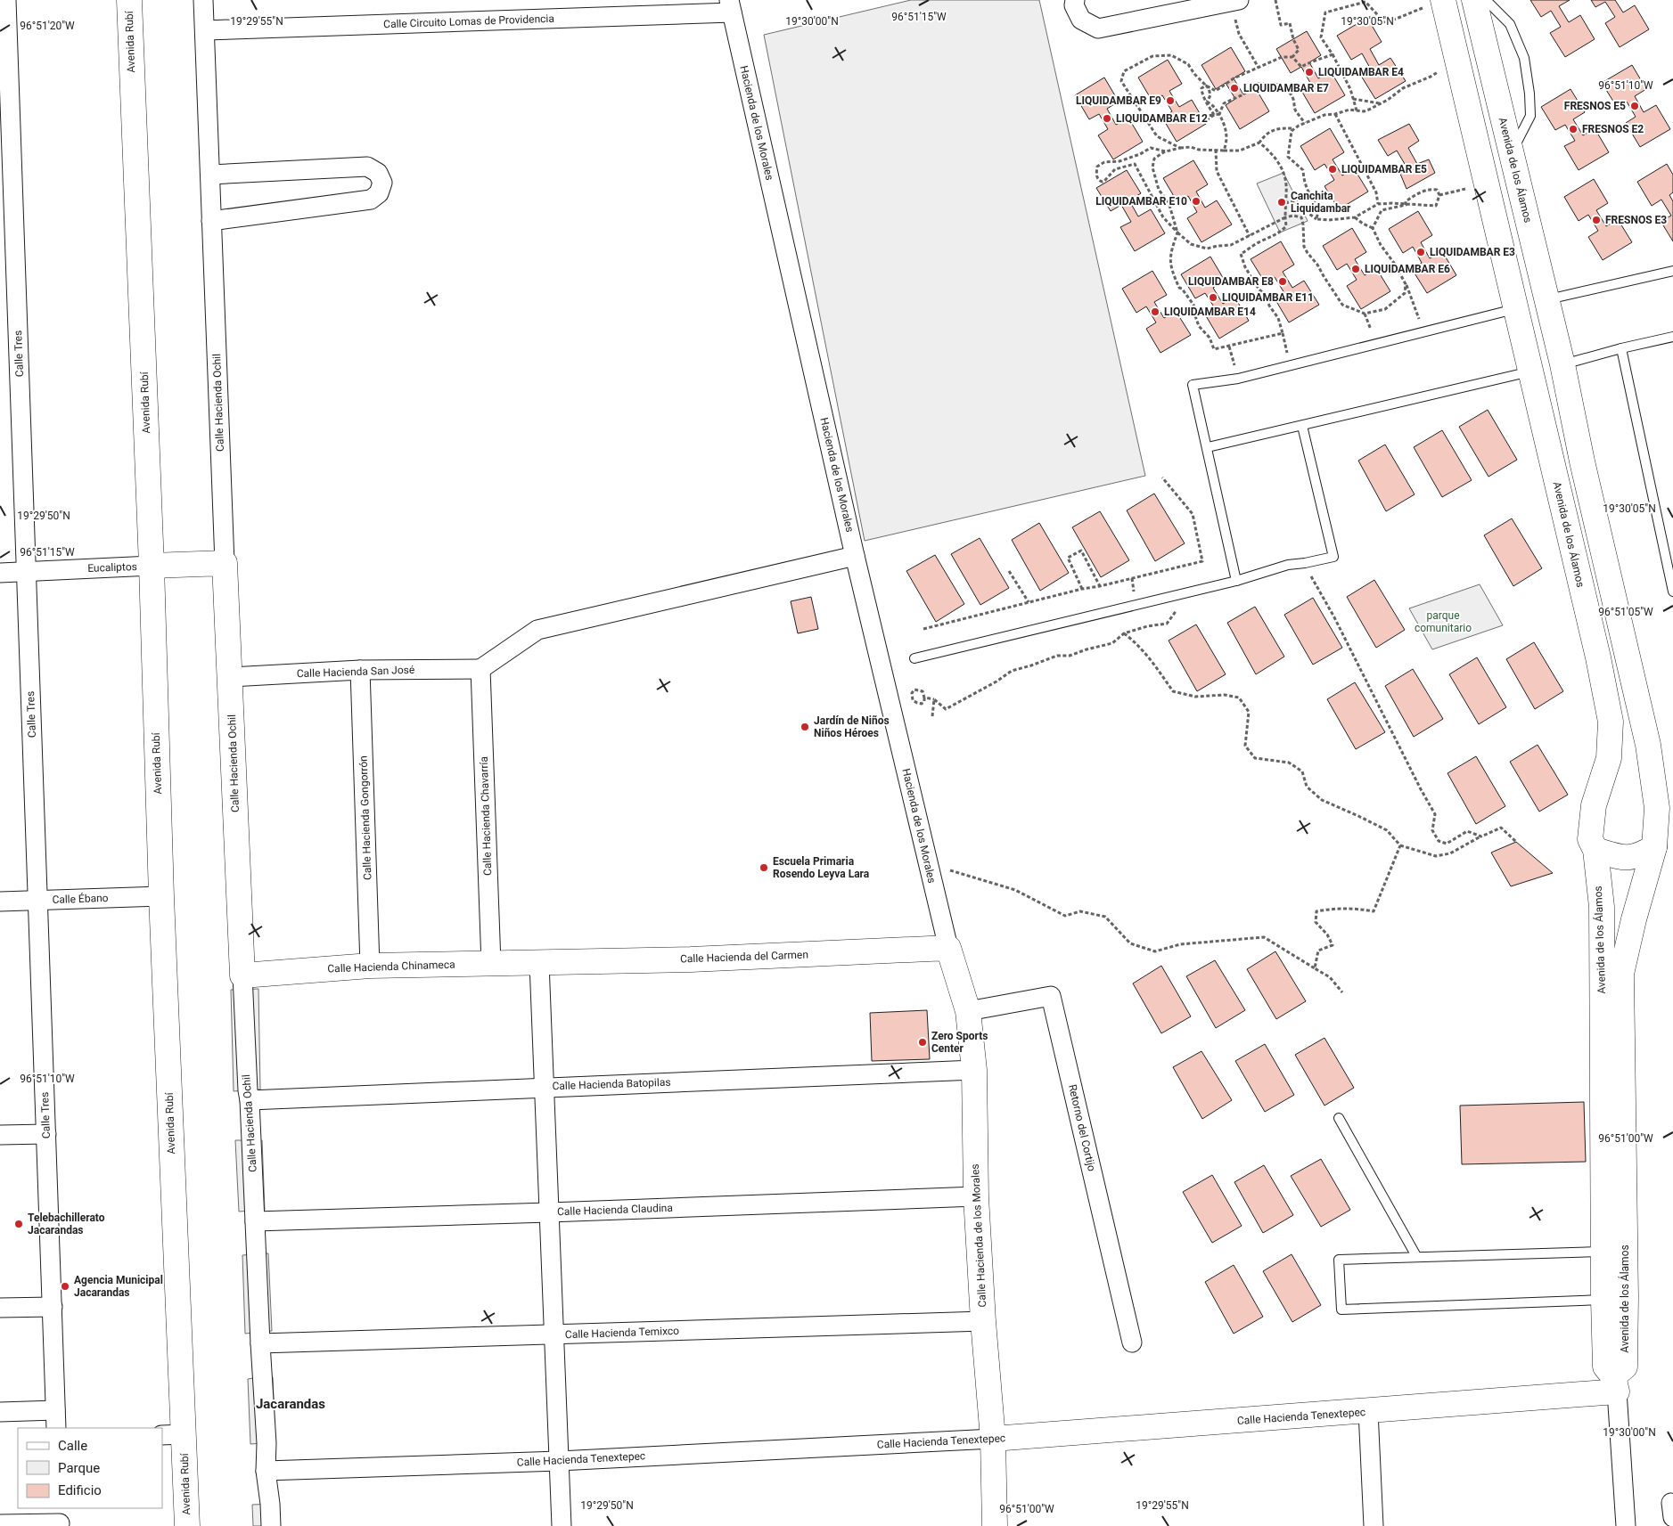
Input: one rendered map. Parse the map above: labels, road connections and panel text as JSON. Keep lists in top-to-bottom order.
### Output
{
  "streets": {
    "street": [
      "Calle Circuito Lomas de Providencia",
      "Avenida Rubí",
      "Hacienda de los Morales",
      "Avenida de los Álamos",
      "Calle Tres",
      "Calle Hacienda Ochil",
      "Eucaliptos",
      "Calle Hacienda San José",
      "Calle Hacienda Chavarría",
      "Calle Hacienda Gongorrón",
      "Calle Ébano",
      "Calle Hacienda del Carmen",
      "Calle Hacienda Chinameca",
      "Calle Hacienda Batopilas",
      "Retorno del Cortijo",
      "Calle Hacienda Claudina",
      "Calle Hacienda de los Morales",
      "Calle Hacienda Temixco",
      "Calle Hacienda Tenextepec"
    ]
  },
  "crossings": [
    ["Calle Circuito Lomas de Providencia", "Hacienda de los Morales"],
    ["Calle Circuito Lomas de Providencia", "Calle Hacienda Ochil"],
    ["Avenida Rubí", "Eucaliptos"],
    ["Avenida Rubí", "Calle Ébano"],
    ["Hacienda de los Morales", "Calle Hacienda del Carmen"],
    ["Hacienda de los Morales", "Calle Hacienda de los Morales"],
    ["Avenida de los Álamos", "Calle Hacienda Tenextepec"],
    ["Calle Tres", "Eucaliptos"],
    ["Calle Tres", "Calle Ébano"],
    ["Calle Hacienda Ochil", "Eucaliptos"],
    ["Calle Hacienda Ochil", "Calle Hacienda San José"],
    ["Calle Hacienda Ochil", "Calle Hacienda Chinameca"],
    ["Calle Hacienda Ochil", "Calle Hacienda Batopilas"],
    ["Calle Hacienda Ochil", "Calle Hacienda Claudina"],
    ["Calle Hacienda Ochil", "Calle Hacienda Temixco"],
    ["Calle Hacienda Ochil", "Calle Hacienda Tenextepec"],
    ["Calle Hacienda San José", "Calle Hacienda Chavarría"],
    ["Calle Hacienda San José", "Calle Hacienda Gongorrón"],
    ["Calle Hacienda Chavarría", "Calle Hacienda Chinameca"],
    ["Calle Hacienda Gongorrón", "Calle Hacienda Chinameca"],
    ["Calle Hacienda del Carmen", "Calle Hacienda Chinameca"],
    ["Calle Hacienda del Carmen", "Calle Hacienda de los Morales"],
    ["Calle Hacienda Batopilas", "Calle Hacienda de los Morales"],
    ["Retorno del Cortijo", "Calle Hacienda de los Morales"],
    ["Calle Hacienda Claudina", "Calle Hacienda de los Morales"],
    ["Calle Hacienda de los Morales", "Calle Hacienda Temixco"],
    ["Calle Hacienda de los Morales", "Calle Hacienda Tenextepec"]
  ],
  "districts": ["Jacarandas"],
  "parks": ["parque comunitario"],
  "places": [
    "LIQUIDAMBAR E4",
    "LIQUIDAMBAR E7",
    "LIQUIDAMBAR E9",
    "FRESNOS E5",
    "LIQUIDAMBAR E12",
    "FRESNOS E2",
    "LIQUIDAMBAR E5",
    "LIQUIDAMBAR E10",
    "Canchita Liquidambar",
    "FRESNOS E3",
    "LIQUIDAMBAR E3",
    "LIQUIDAMBAR E6",
    "LIQUIDAMBAR E8",
    "LIQUIDAMBAR E11",
    "LIQUIDAMBAR E14",
    "Jardín de Niños Niños Héroes",
    "Escuela Primaria Rosendo Leyva Lara",
    "Zero Sports Center",
    "Telebachillerato Jacarandas",
    "Agencia Municipal Jacarandas"
  ],
  "legend": ["Calle", "Parque", "Edificio"],
  "coordinates": [
    "96°51'15\"W",
    "19°29'55\"N",
    "19°30'00\"N",
    "19°30'05\"N",
    "96°51'20\"W",
    "96°51'10\"W",
    "19°29'50\"N",
    "96°51'05\"W",
    "96°51'00\"W"
  ]
}
